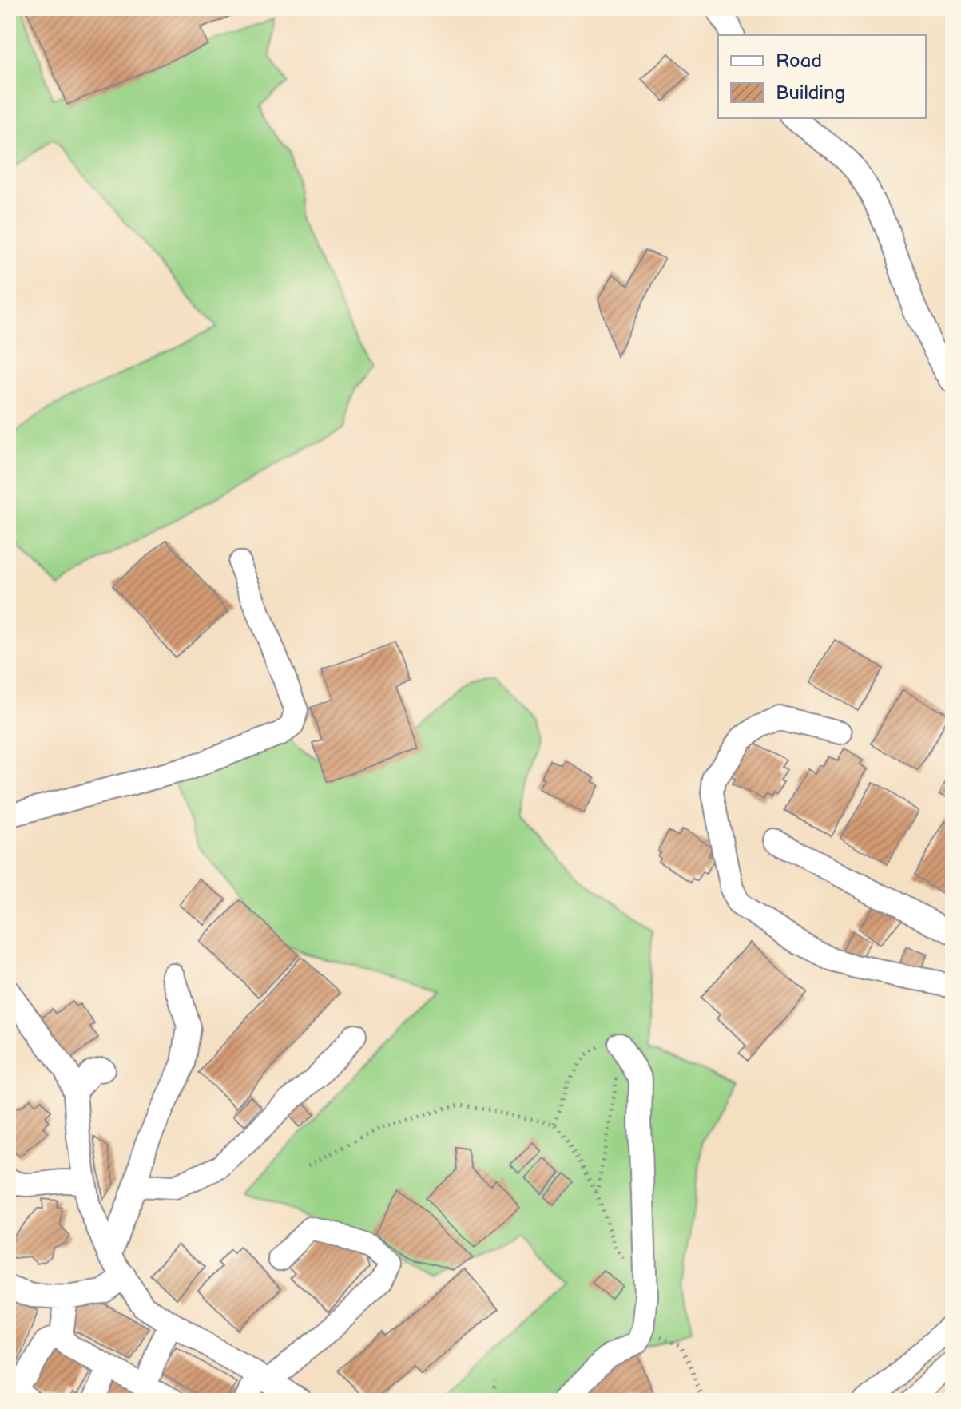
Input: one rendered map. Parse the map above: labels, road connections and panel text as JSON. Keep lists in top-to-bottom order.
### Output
{
  "legend": ["Road", "Building"]
}
